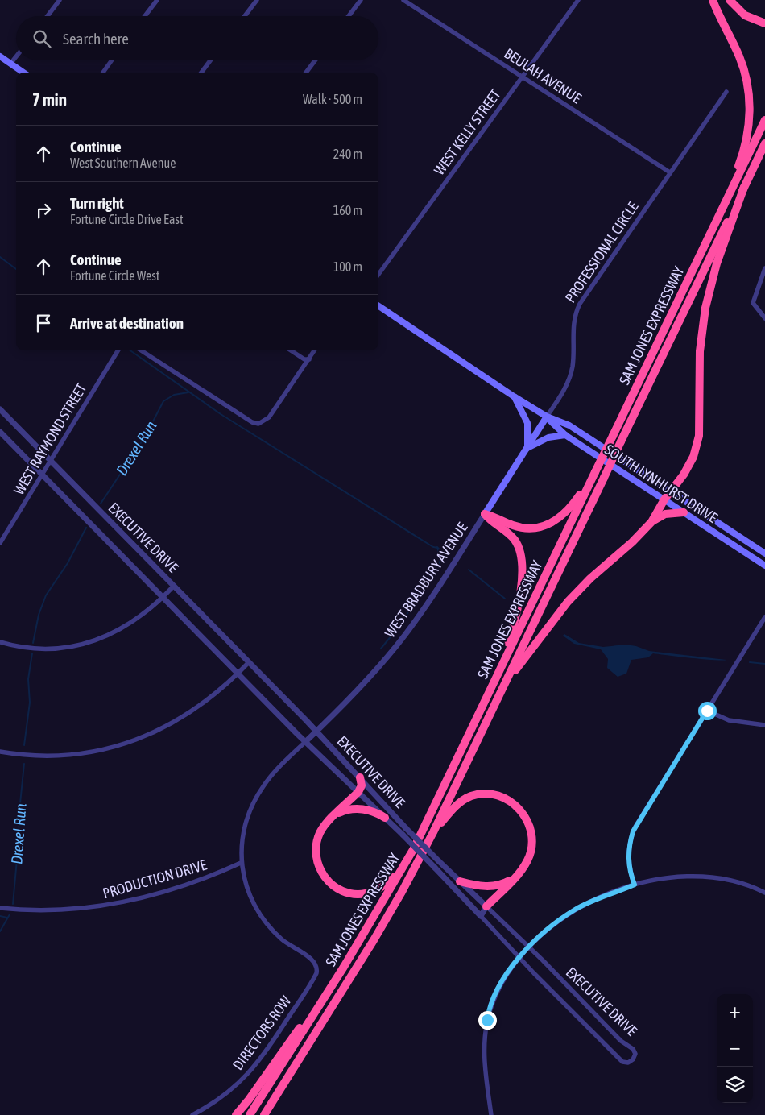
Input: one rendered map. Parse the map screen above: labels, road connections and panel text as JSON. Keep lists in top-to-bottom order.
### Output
{
  "streets": {
    "highway": ["SAM JONES EXPRESSWAY"],
    "main road": ["SOUTH LYNHURST DRIVE", "WEST BRADBURY AVENUE"],
    "street": [
      "BEULAH AVENUE",
      "WEST KELLY STREET",
      "PROFESSIONAL CIRCLE",
      "WEST RAYMOND STREET",
      "EXECUTIVE DRIVE",
      "PRODUCTION DRIVE",
      "DIRECTORS ROW"
    ]
  },
  "crossings": [
    ["BEULAH AVENUE", "WEST KELLY STREET"],
    ["BEULAH AVENUE", "PROFESSIONAL CIRCLE"],
    ["PROFESSIONAL CIRCLE", "SOUTH LYNHURST DRIVE"],
    ["PROFESSIONAL CIRCLE", "WEST BRADBURY AVENUE"],
    ["WEST RAYMOND STREET", "EXECUTIVE DRIVE"],
    ["SOUTH LYNHURST DRIVE", "WEST BRADBURY AVENUE"],
    ["EXECUTIVE DRIVE", "WEST BRADBURY AVENUE"],
    ["PRODUCTION DRIVE", "DIRECTORS ROW"]
  ],
  "water": ["Drexel Run"],
  "page": {
    "search": "Search here",
    "heading": ["7 min", "Walk · 500 m"],
    "list": [
      ["Continue", "West Southern Avenue", "240 m"],
      ["Turn right", "Fortune Circle Drive East", "160 m"],
      ["Continue", "Fortune Circle West", "100 m"],
      "Arrive at destination"
    ],
    "map_buttons": ["+", "−"]
  }
}
